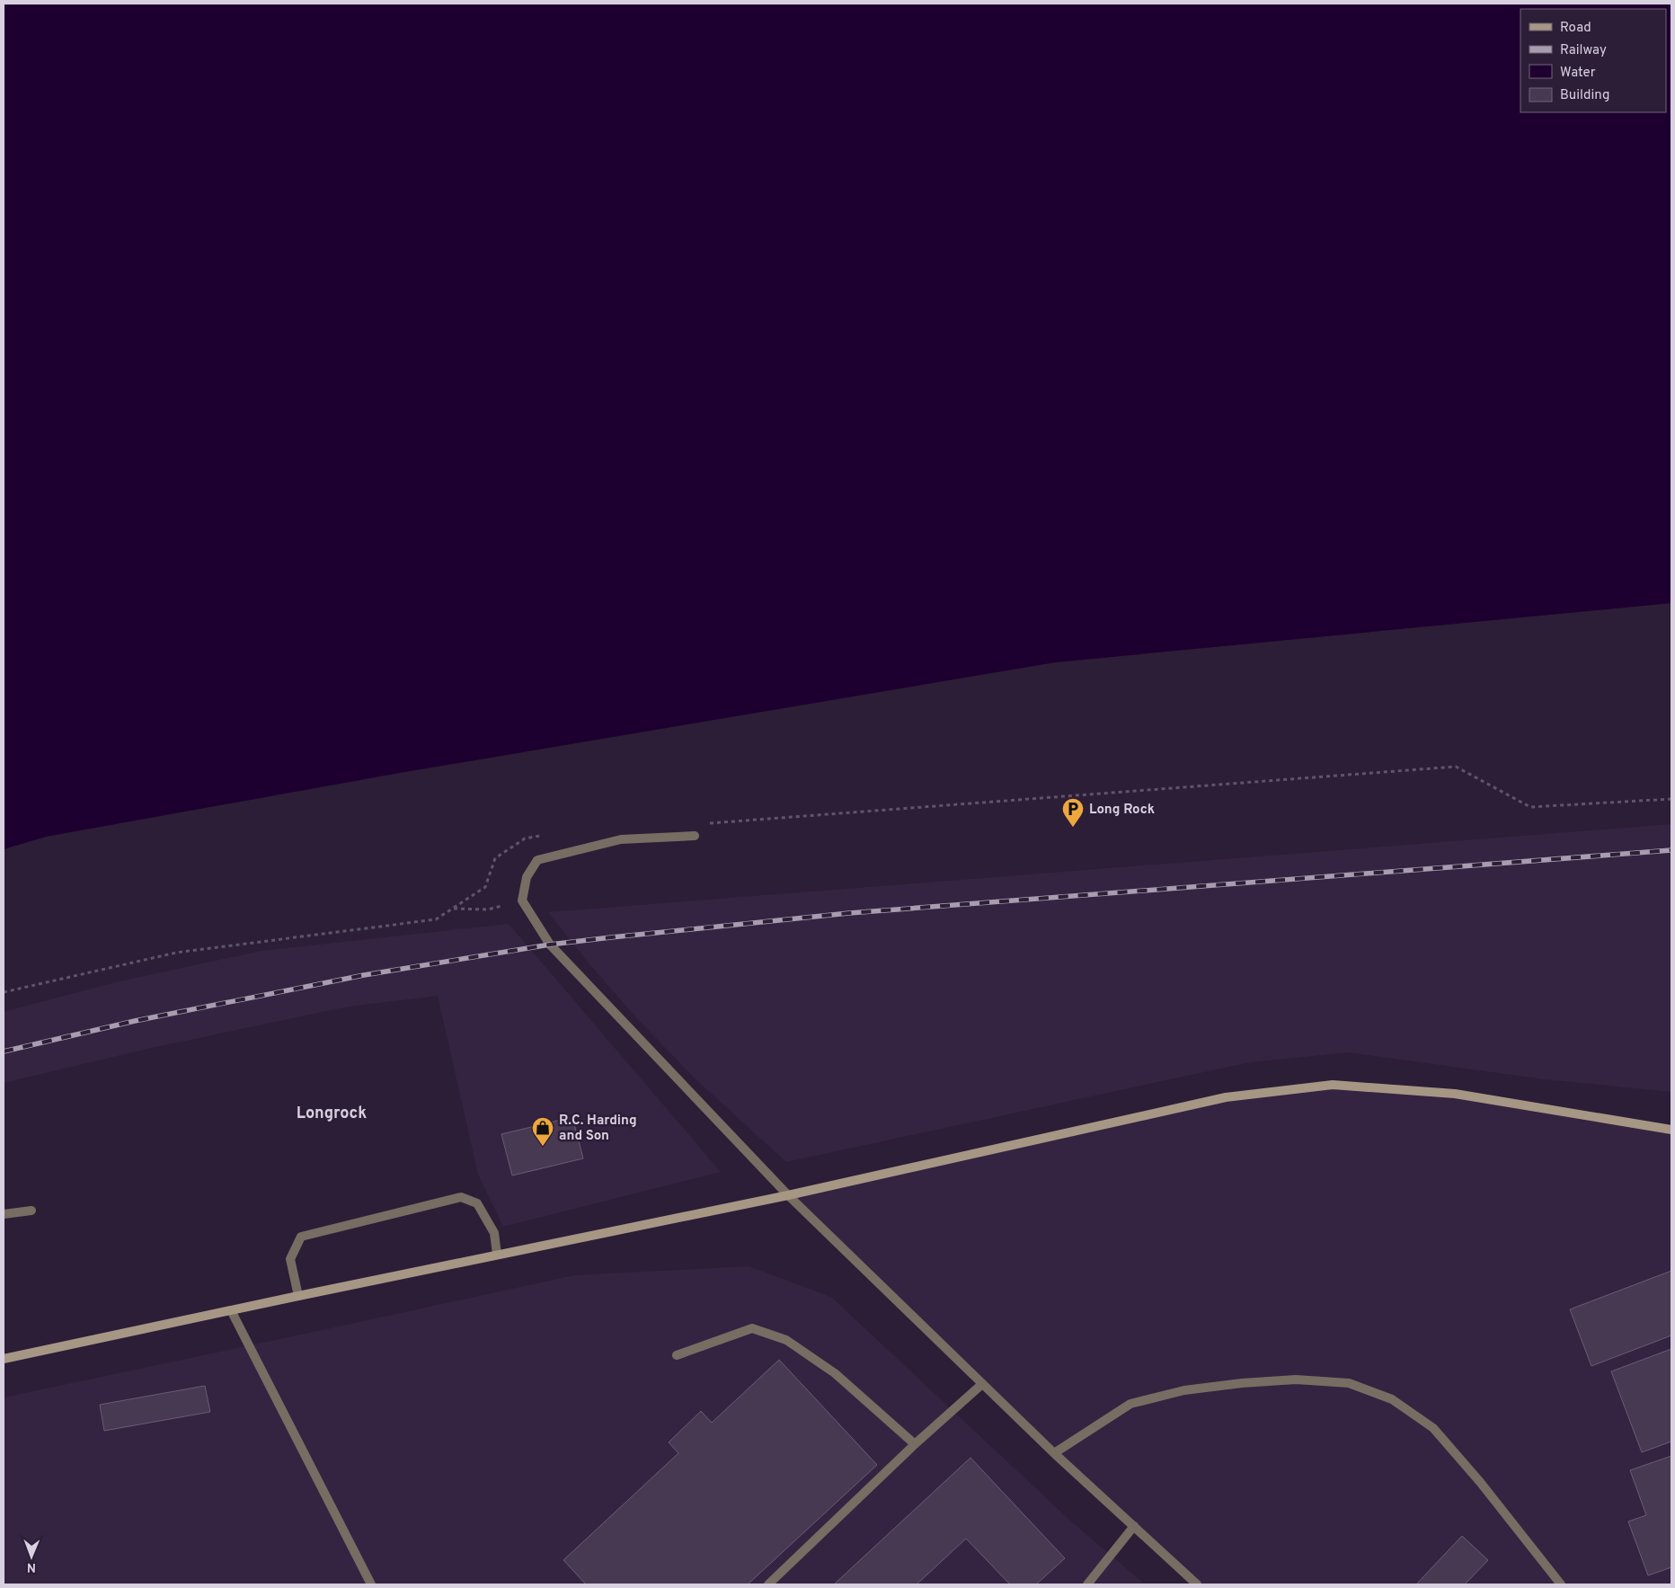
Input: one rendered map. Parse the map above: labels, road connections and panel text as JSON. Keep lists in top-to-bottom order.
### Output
{
  "districts": ["Longrock"],
  "places": {
    "parking": ["Long Rock"],
    "shop": ["R.C. Harding and Son"]
  },
  "legend": [
    "Road",
    "Railway",
    "Water",
    "Building"
  ],
  "north": "bottom"
}
